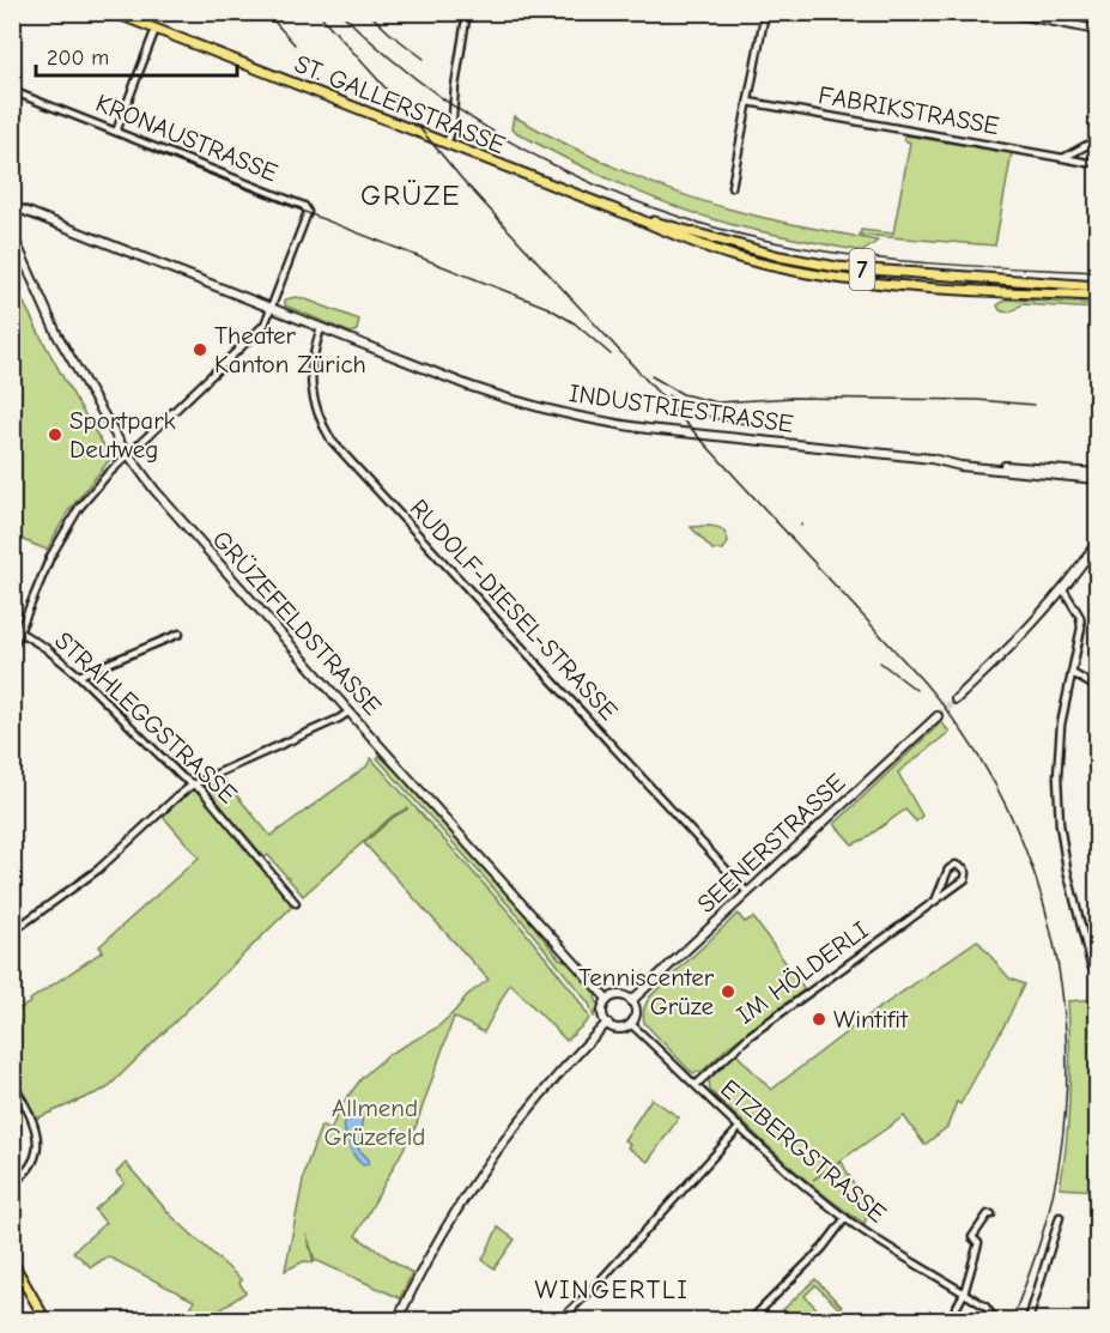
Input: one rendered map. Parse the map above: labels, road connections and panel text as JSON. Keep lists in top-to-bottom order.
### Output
{
  "streets": {
    "main road": [
      "ST. GALLERSTRASSE",
      "7",
      "INDUSTRIESTRASSE",
      "GRÜZEFELDSTRASSE",
      "SEENERSTRASSE"
    ],
    "street": [
      "FABRIKSTRASSE",
      "KRONAUSTRASSE",
      "RUDOLF-DIESEL-STRASSE",
      "STRAHLEGGSTRASSE",
      "IM HÖLDERLI",
      "ETZBERGSTRASSE"
    ]
  },
  "crossings": [
    ["KRONAUSTRASSE", "INDUSTRIESTRASSE"],
    ["INDUSTRIESTRASSE", "RUDOLF-DIESEL-STRASSE"],
    ["RUDOLF-DIESEL-STRASSE", "SEENERSTRASSE"],
    ["GRÜZEFELDSTRASSE", "SEENERSTRASSE"],
    ["GRÜZEFELDSTRASSE", "ETZBERGSTRASSE"],
    ["SEENERSTRASSE", "ETZBERGSTRASSE"],
    ["IM HÖLDERLI", "ETZBERGSTRASSE"]
  ],
  "districts": ["GRÜZE", "WINGERTLI"],
  "parks": ["Allmend Grüzefeld"],
  "places": [
    "Theater Kanton Zürich",
    "Sportpark Deutweg",
    "Tenniscenter Grüze",
    "Wintifit"
  ],
  "scale_bar": "200 m"
}
